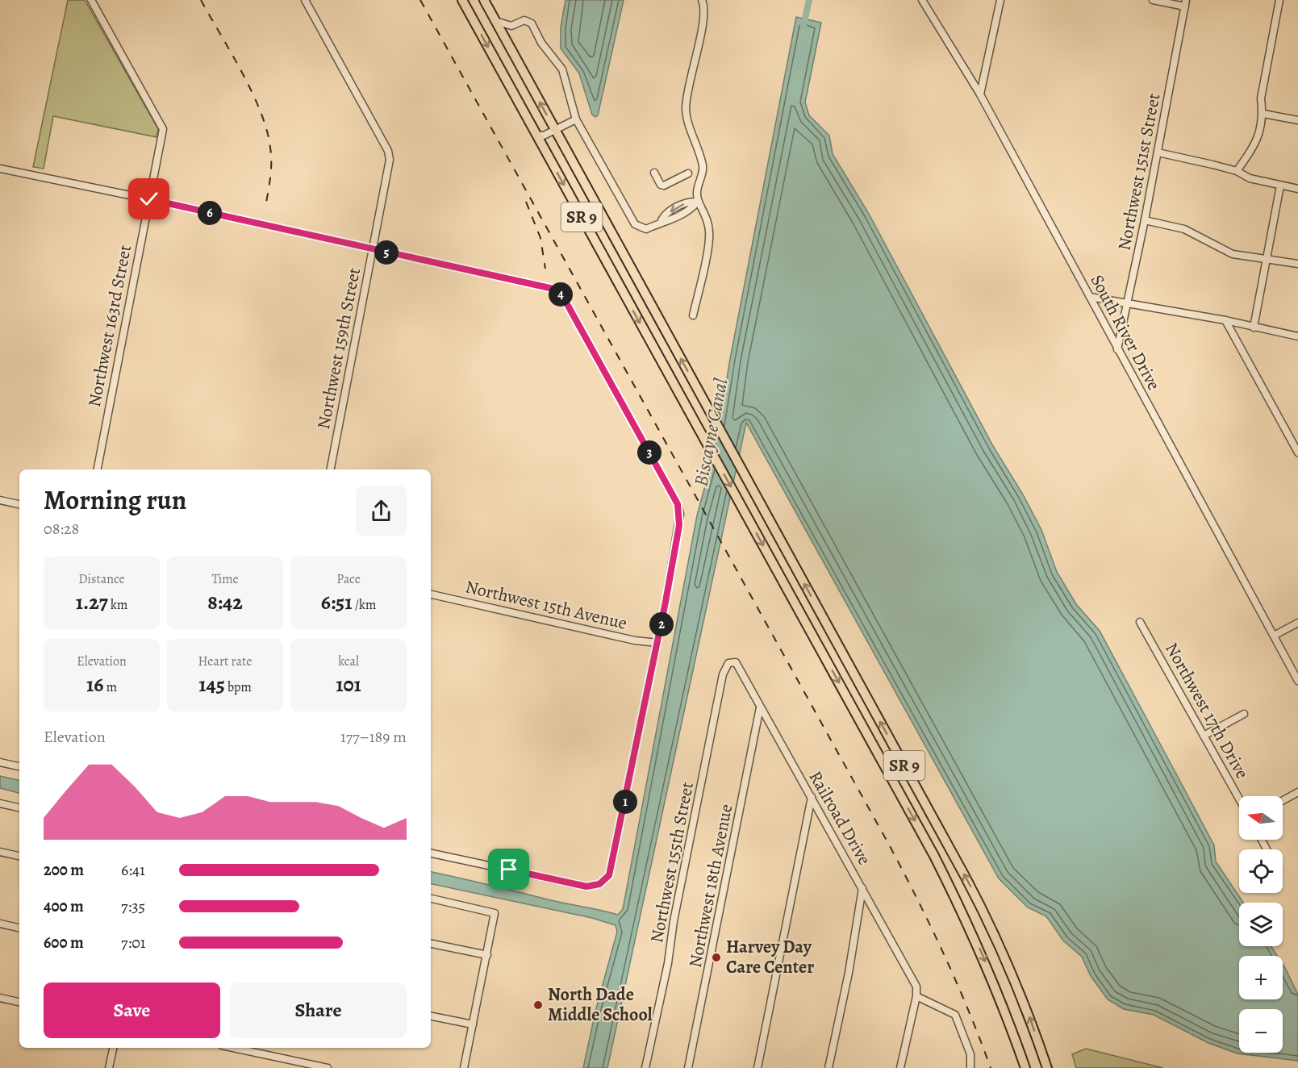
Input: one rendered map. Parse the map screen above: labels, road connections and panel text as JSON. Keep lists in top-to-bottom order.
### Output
{
  "streets": {
    "main road": ["SR 9"],
    "street": [
      "Northwest 151st Street",
      "Northwest 163rd Street",
      "South River Drive",
      "Northwest 159th Street",
      "Northwest 15th Avenue",
      "Northwest 17th Drive",
      "Railroad Drive",
      "Northwest 155th Street",
      "Northwest 18th Avenue"
    ]
  },
  "crossings": [
    ["Northwest 151st Street", "South River Drive"],
    ["Railroad Drive", "Northwest 155th Street"],
    ["Railroad Drive", "Northwest 18th Avenue"]
  ],
  "water": ["Biscayne Canal"],
  "places": ["Harvey Day Care Center", "North Dade Middle School"],
  "north": "left",
  "page": {
    "pins": [
      "6",
      "5",
      "4",
      "3",
      "2",
      "1"
    ],
    "heading": ["Morning run", "08:28"],
    "stats": [
      ["Distance", "1.27 km"],
      ["Time", "8:42"],
      ["Pace", "6:51 /km"],
      ["Elevation", "16 m"],
      ["Heart rate", "145 bpm"],
      ["kcal", "101"]
    ],
    "chart": ["Elevation", "177–189 m"],
    "map_buttons": ["+", "−"],
    "list": [
      {
        "name": "200 m",
        "note": "6:41"
      },
      {
        "name": "400 m",
        "note": "7:35"
      },
      {
        "name": "600 m",
        "note": "7:01"
      }
    ],
    "buttons": ["Save", "Share"]
  }
}
